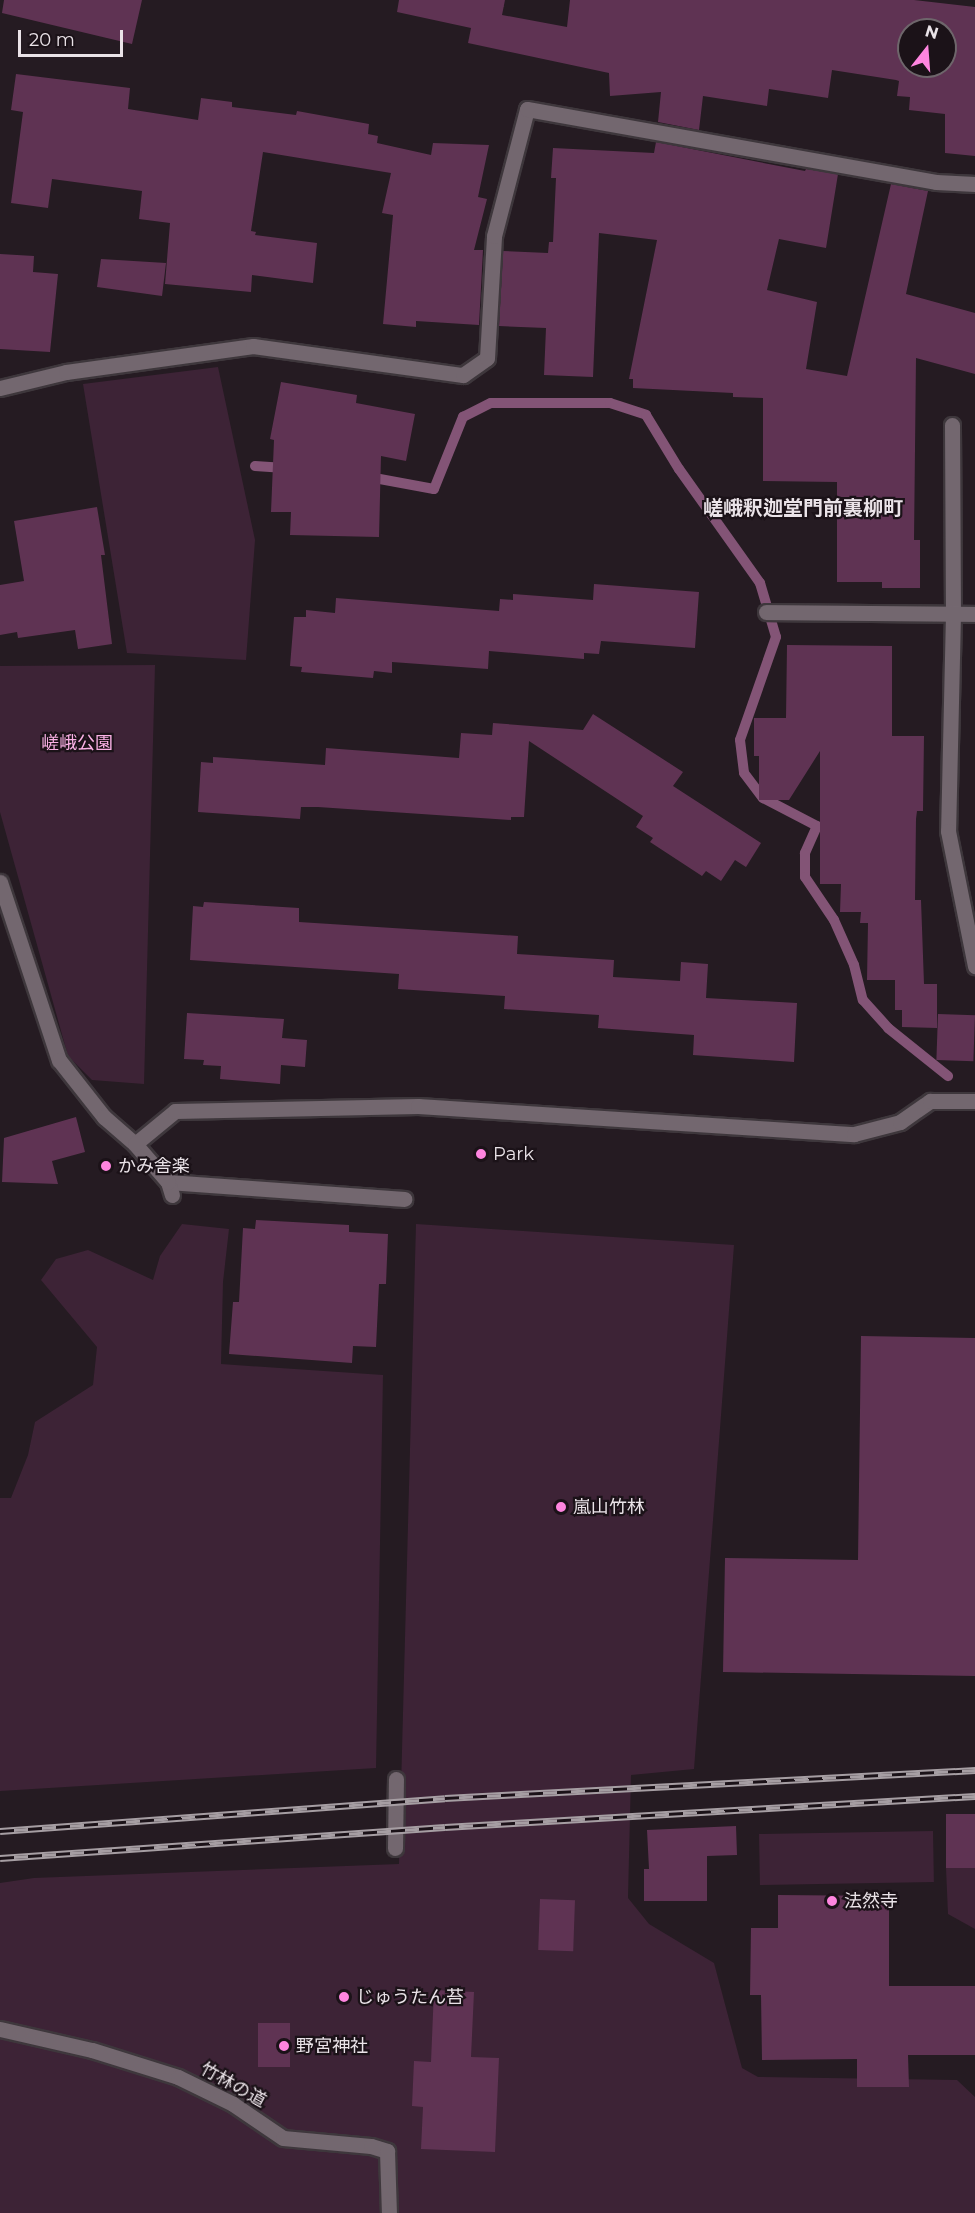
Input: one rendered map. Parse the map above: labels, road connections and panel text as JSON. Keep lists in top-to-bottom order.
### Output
{
  "streets": {
    "street": ["竹林の道"]
  },
  "districts": ["嵯峨釈迦堂門前裏柳町"],
  "parks": ["嵯峨公園"],
  "places": [
    "Park",
    "かみ舎楽",
    "嵐山竹林",
    "法然寺",
    "じゅうたん苔",
    "野宮神社"
  ],
  "scale_bar": "20 m",
  "north": "top"
}
